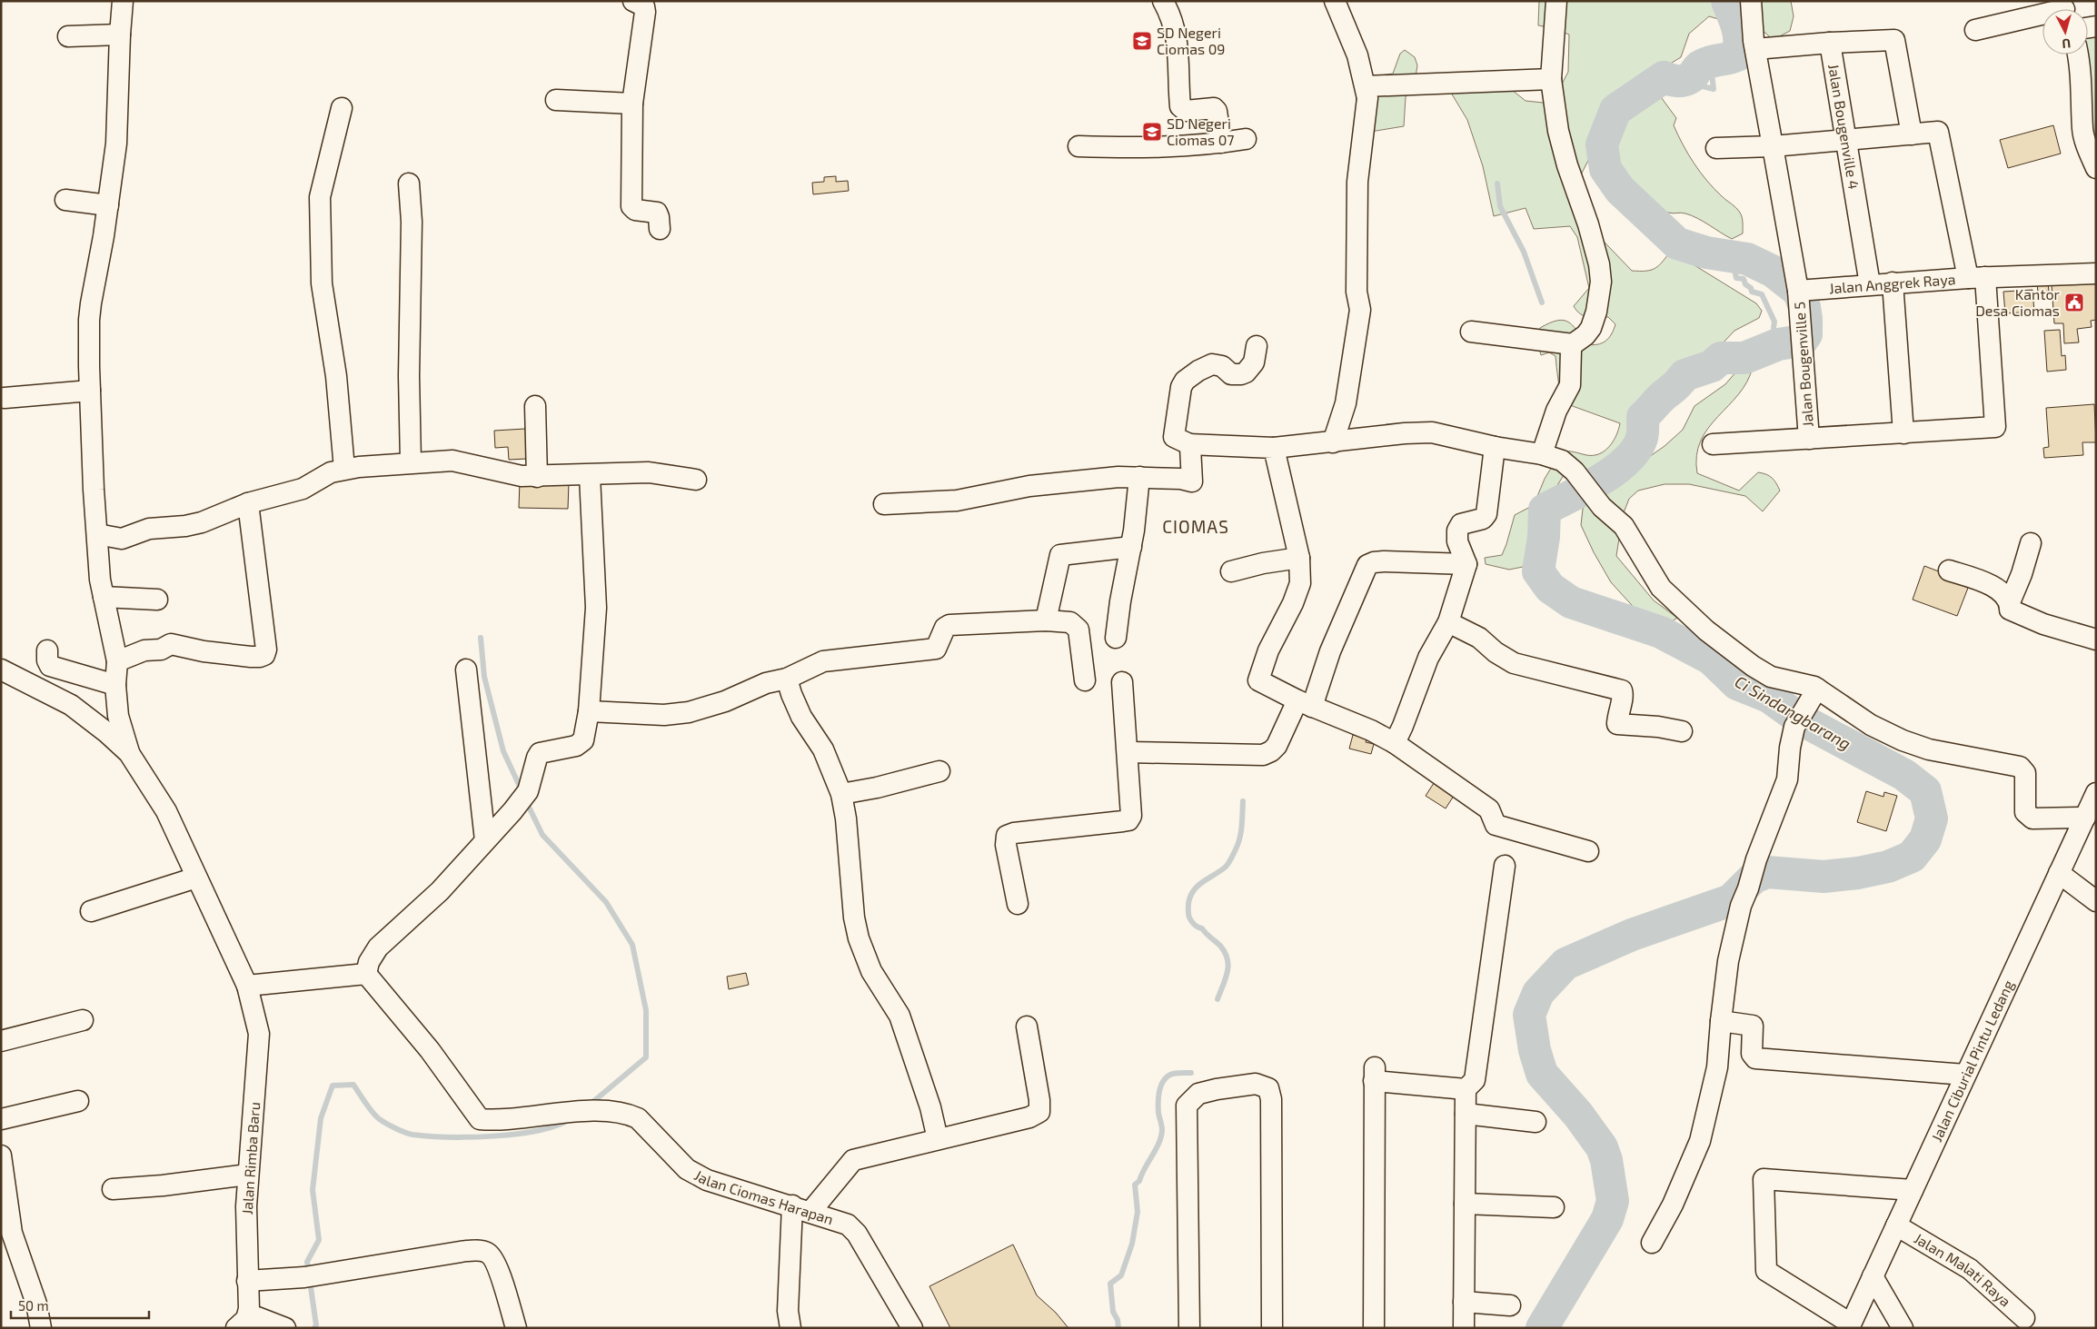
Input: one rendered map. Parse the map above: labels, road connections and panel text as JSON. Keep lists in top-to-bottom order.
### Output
{
  "streets": {
    "street": [
      "Jalan Bougenville 4",
      "Jalan Anggrek Raya",
      "Jalan Bougenville 5",
      "Jalan Ciburial Pintu Ledang",
      "Jalan Rimba Baru",
      "Jalan Ciomas Harapan",
      "Jalan Malati Raya"
    ]
  },
  "crossings": [
    ["Jalan Bougenville 4", "Jalan Anggrek Raya"],
    ["Jalan Bougenville 4", "Jalan Bougenville 5"],
    ["Jalan Anggrek Raya", "Jalan Bougenville 5"],
    ["Jalan Ciburial Pintu Ledang", "Jalan Malati Raya"]
  ],
  "districts": ["CIOMAS"],
  "water": ["Ci Sindangbarang"],
  "places": {
    "school or university": ["SD Negeri Ciomas 09", "SD Negeri Ciomas 07"],
    "public building": ["Kantor Desa Ciomas"]
  },
  "scale_bar": "50 m",
  "north": "bottom"
}
